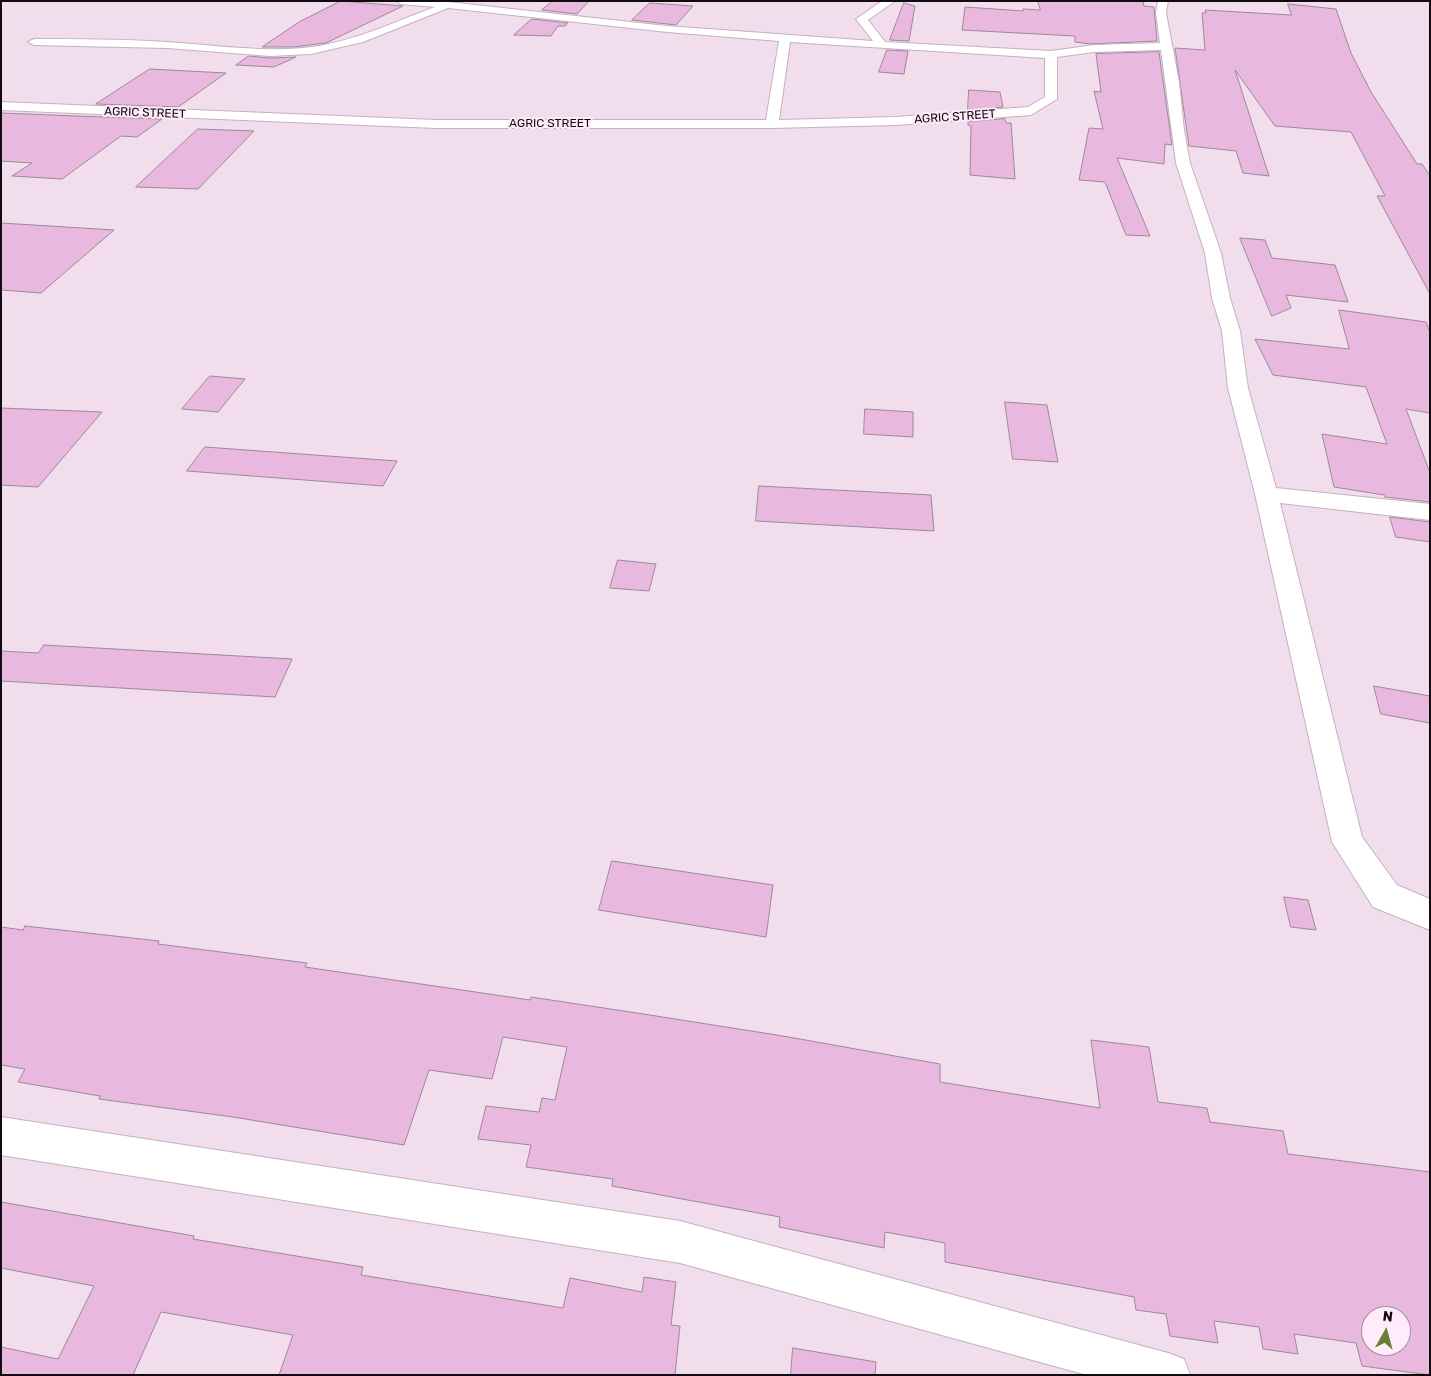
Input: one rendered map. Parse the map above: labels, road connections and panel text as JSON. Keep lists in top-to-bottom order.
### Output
{
  "streets": {
    "street": ["AGRIC STREET"]
  },
  "north": "top"
}
